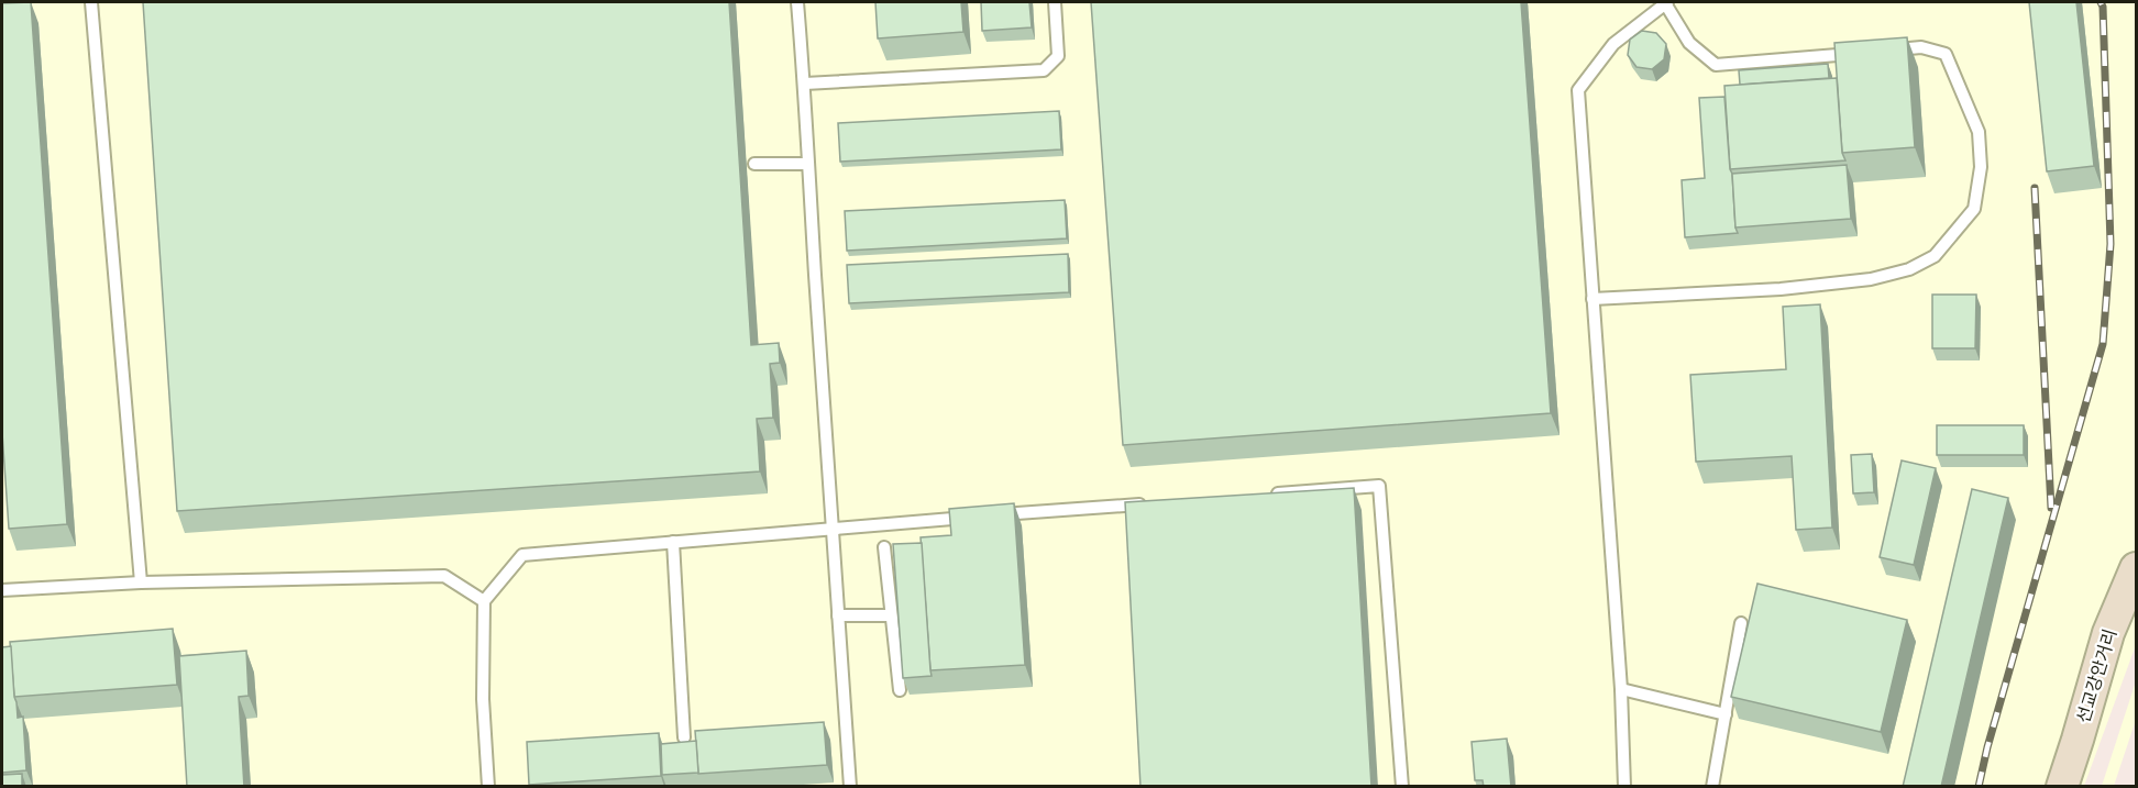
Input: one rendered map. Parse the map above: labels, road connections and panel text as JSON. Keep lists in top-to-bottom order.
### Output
{
  "streets": {
    "main road": ["선교강안거리"]
  }
}
